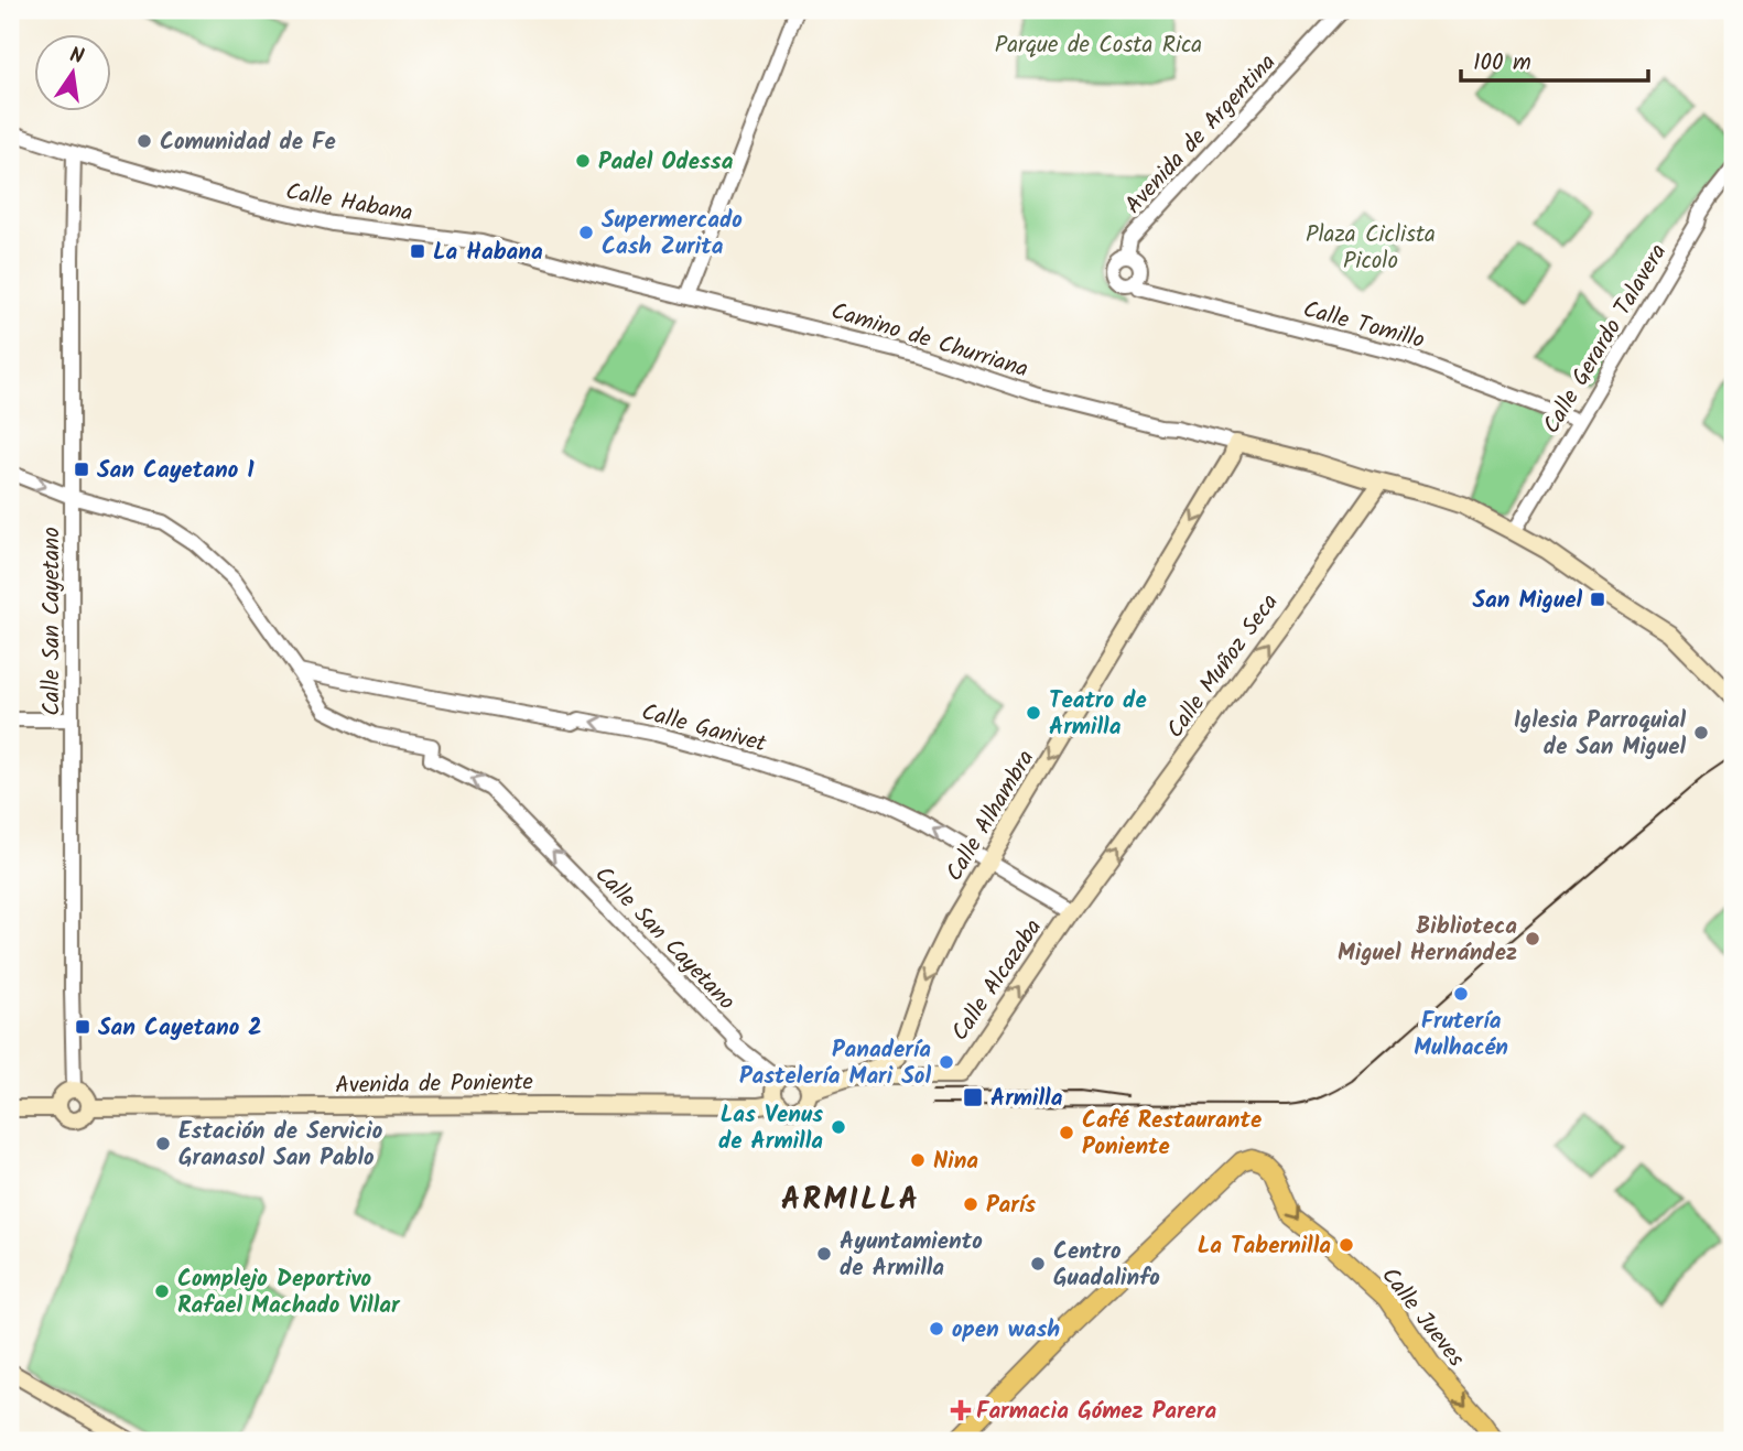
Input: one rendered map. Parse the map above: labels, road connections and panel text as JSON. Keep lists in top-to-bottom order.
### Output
{
  "streets": {
    "main road": [
      "Camino de Churriana",
      "Calle Muñoz Seca",
      "Calle Alhambra",
      "Calle Alcazaba",
      "Avenida de Poniente",
      "Calle Jueves"
    ],
    "street": [
      "Avenida de Argentina",
      "Calle Habana",
      "Calle Tomillo",
      "Calle Gerardo Talavera",
      "Calle San Cayetano",
      "Calle Ganivet"
    ]
  },
  "crossings": [
    ["Avenida de Argentina", "Calle Tomillo"],
    ["Calle Habana", "Camino de Churriana"],
    ["Calle Habana", "Calle San Cayetano"],
    ["Calle Tomillo", "Calle Gerardo Talavera"],
    ["Calle Gerardo Talavera", "Camino de Churriana"],
    ["Camino de Churriana", "Calle Muñoz Seca"],
    ["Camino de Churriana", "Calle Alhambra"],
    ["Calle San Cayetano", "Calle Ganivet"],
    ["Calle San Cayetano", "Avenida de Poniente"],
    ["Calle Muñoz Seca", "Calle Ganivet"],
    ["Calle Muñoz Seca", "Calle Alcazaba"],
    ["Calle Ganivet", "Calle Alhambra"],
    ["Calle Ganivet", "Calle Alcazaba"],
    ["Calle Alhambra", "Calle Alcazaba"]
  ],
  "one_way": [
    "Calle San Cayetano",
    "Calle Muñoz Seca",
    "Calle Ganivet",
    "Calle Alhambra",
    "Calle Alcazaba"
  ],
  "districts": ["ARMILLA"],
  "parks": ["Parque de Costa Rica", "Plaza Ciclista Picolo"],
  "places": {
    "other": [
      "Comunidad de Fe",
      "Padel Odessa",
      "Supermercado Cash Zurita",
      "Teatro de Armilla",
      "Iglesia Parroquial de San Miguel",
      "Biblioteca Miguel Hernández",
      "Frutería Mulhacén",
      "Panadería Pastelería Mari Sol",
      "Las Venus de Armilla",
      "Café Restaurante Poniente",
      "Estación de Servicio Granasol San Pablo",
      "Nina",
      "París",
      "La Tabernilla",
      "Ayuntamiento de Armilla",
      "Centro Guadalinfo",
      "Complejo Deportivo Rafael Machado Villar",
      "open wash"
    ],
    "transit": [
      "La Habana",
      "San Cayetano 1",
      "San Miguel",
      "San Cayetano 2",
      "Armilla"
    ],
    "health": ["Farmacia Gómez Parera"]
  },
  "scale_bar": "100 m",
  "north": "top"
}
